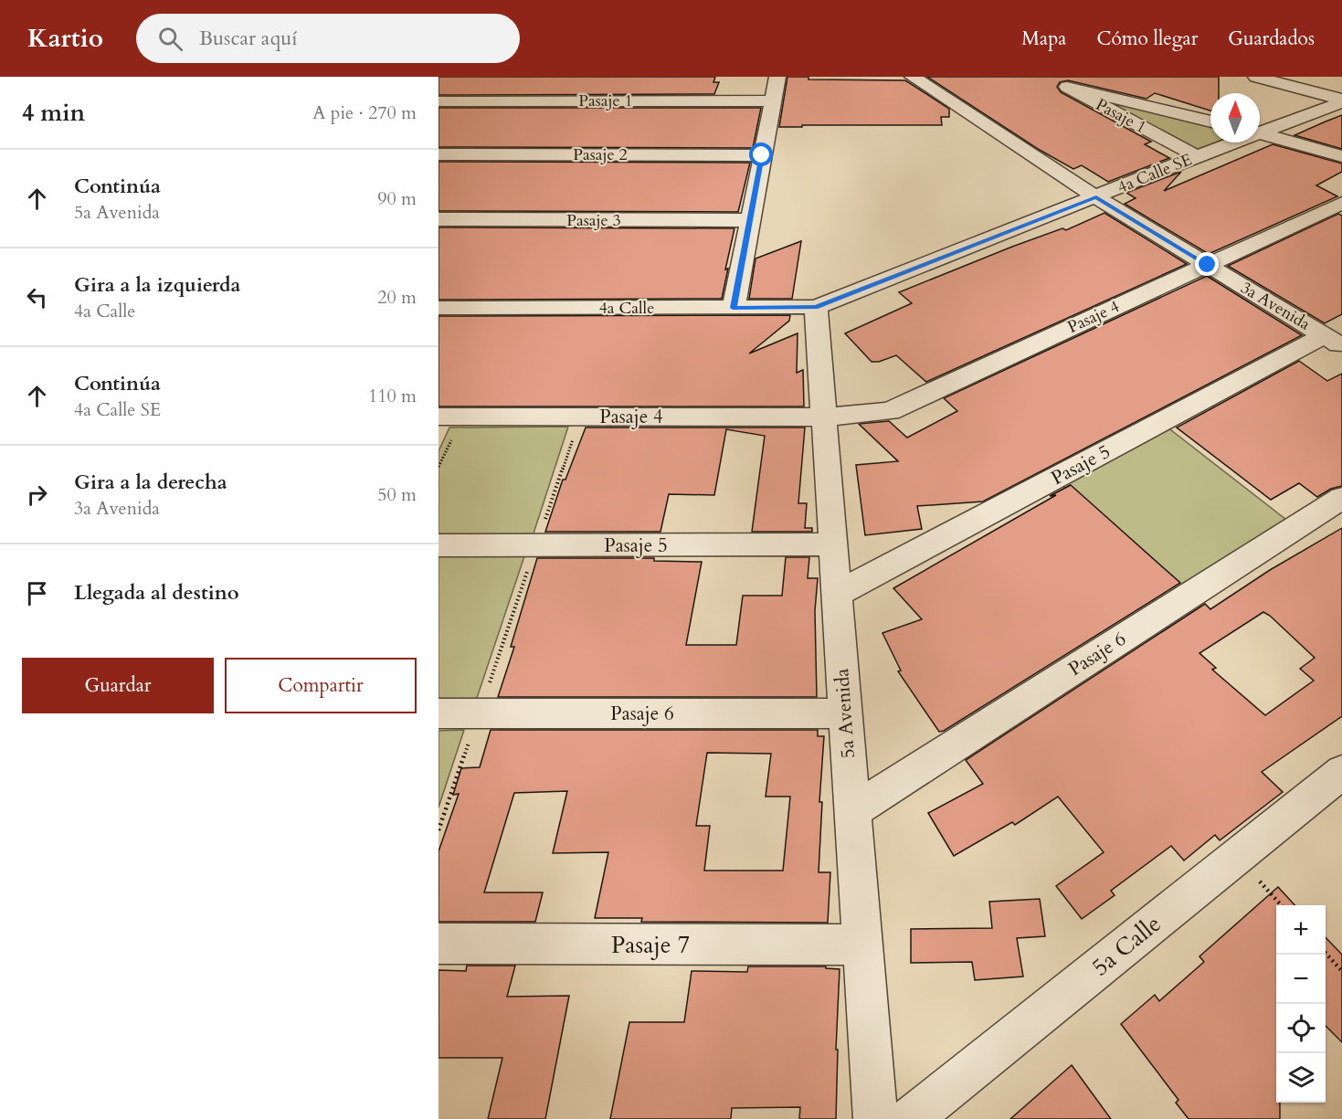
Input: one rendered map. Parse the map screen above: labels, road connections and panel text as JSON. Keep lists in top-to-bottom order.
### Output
{
  "streets": {
    "street": [
      "Pasaje 1",
      "Pasaje 2",
      "4a Calle SE",
      "Pasaje 3",
      "3a Avenida",
      "4a Calle",
      "Pasaje 4",
      "Pasaje 5",
      "Pasaje 6",
      "5a Avenida",
      "Pasaje 7",
      "5a Calle"
    ]
  },
  "crossings": [
    ["Pasaje 1", "4a Calle SE"],
    ["4a Calle SE", "3a Avenida"],
    ["4a Calle SE", "4a Calle"],
    ["4a Calle SE", "5a Avenida"],
    ["3a Avenida", "Pasaje 4"],
    ["3a Avenida", "Pasaje 5"],
    ["4a Calle", "5a Avenida"],
    ["Pasaje 4", "5a Avenida"],
    ["Pasaje 5", "5a Avenida"],
    ["Pasaje 6", "5a Avenida"],
    ["5a Avenida", "Pasaje 7"]
  ],
  "north": "top",
  "page": {
    "header": "Kartio",
    "search": "Buscar aquí",
    "nav": ["Mapa", "Cómo llegar", "Guardados"],
    "heading": ["4 min", "A pie · 270 m"],
    "list": [
      ["Continúa", "5a Avenida", "90 m"],
      ["Gira a la izquierda", "4a Calle", "20 m"],
      ["Continúa", "4a Calle SE", "110 m"],
      ["Gira a la derecha", "3a Avenida", "50 m"],
      "Llegada al destino"
    ],
    "buttons": ["Guardar", "Compartir"],
    "map_buttons": ["+", "−"]
  }
}
